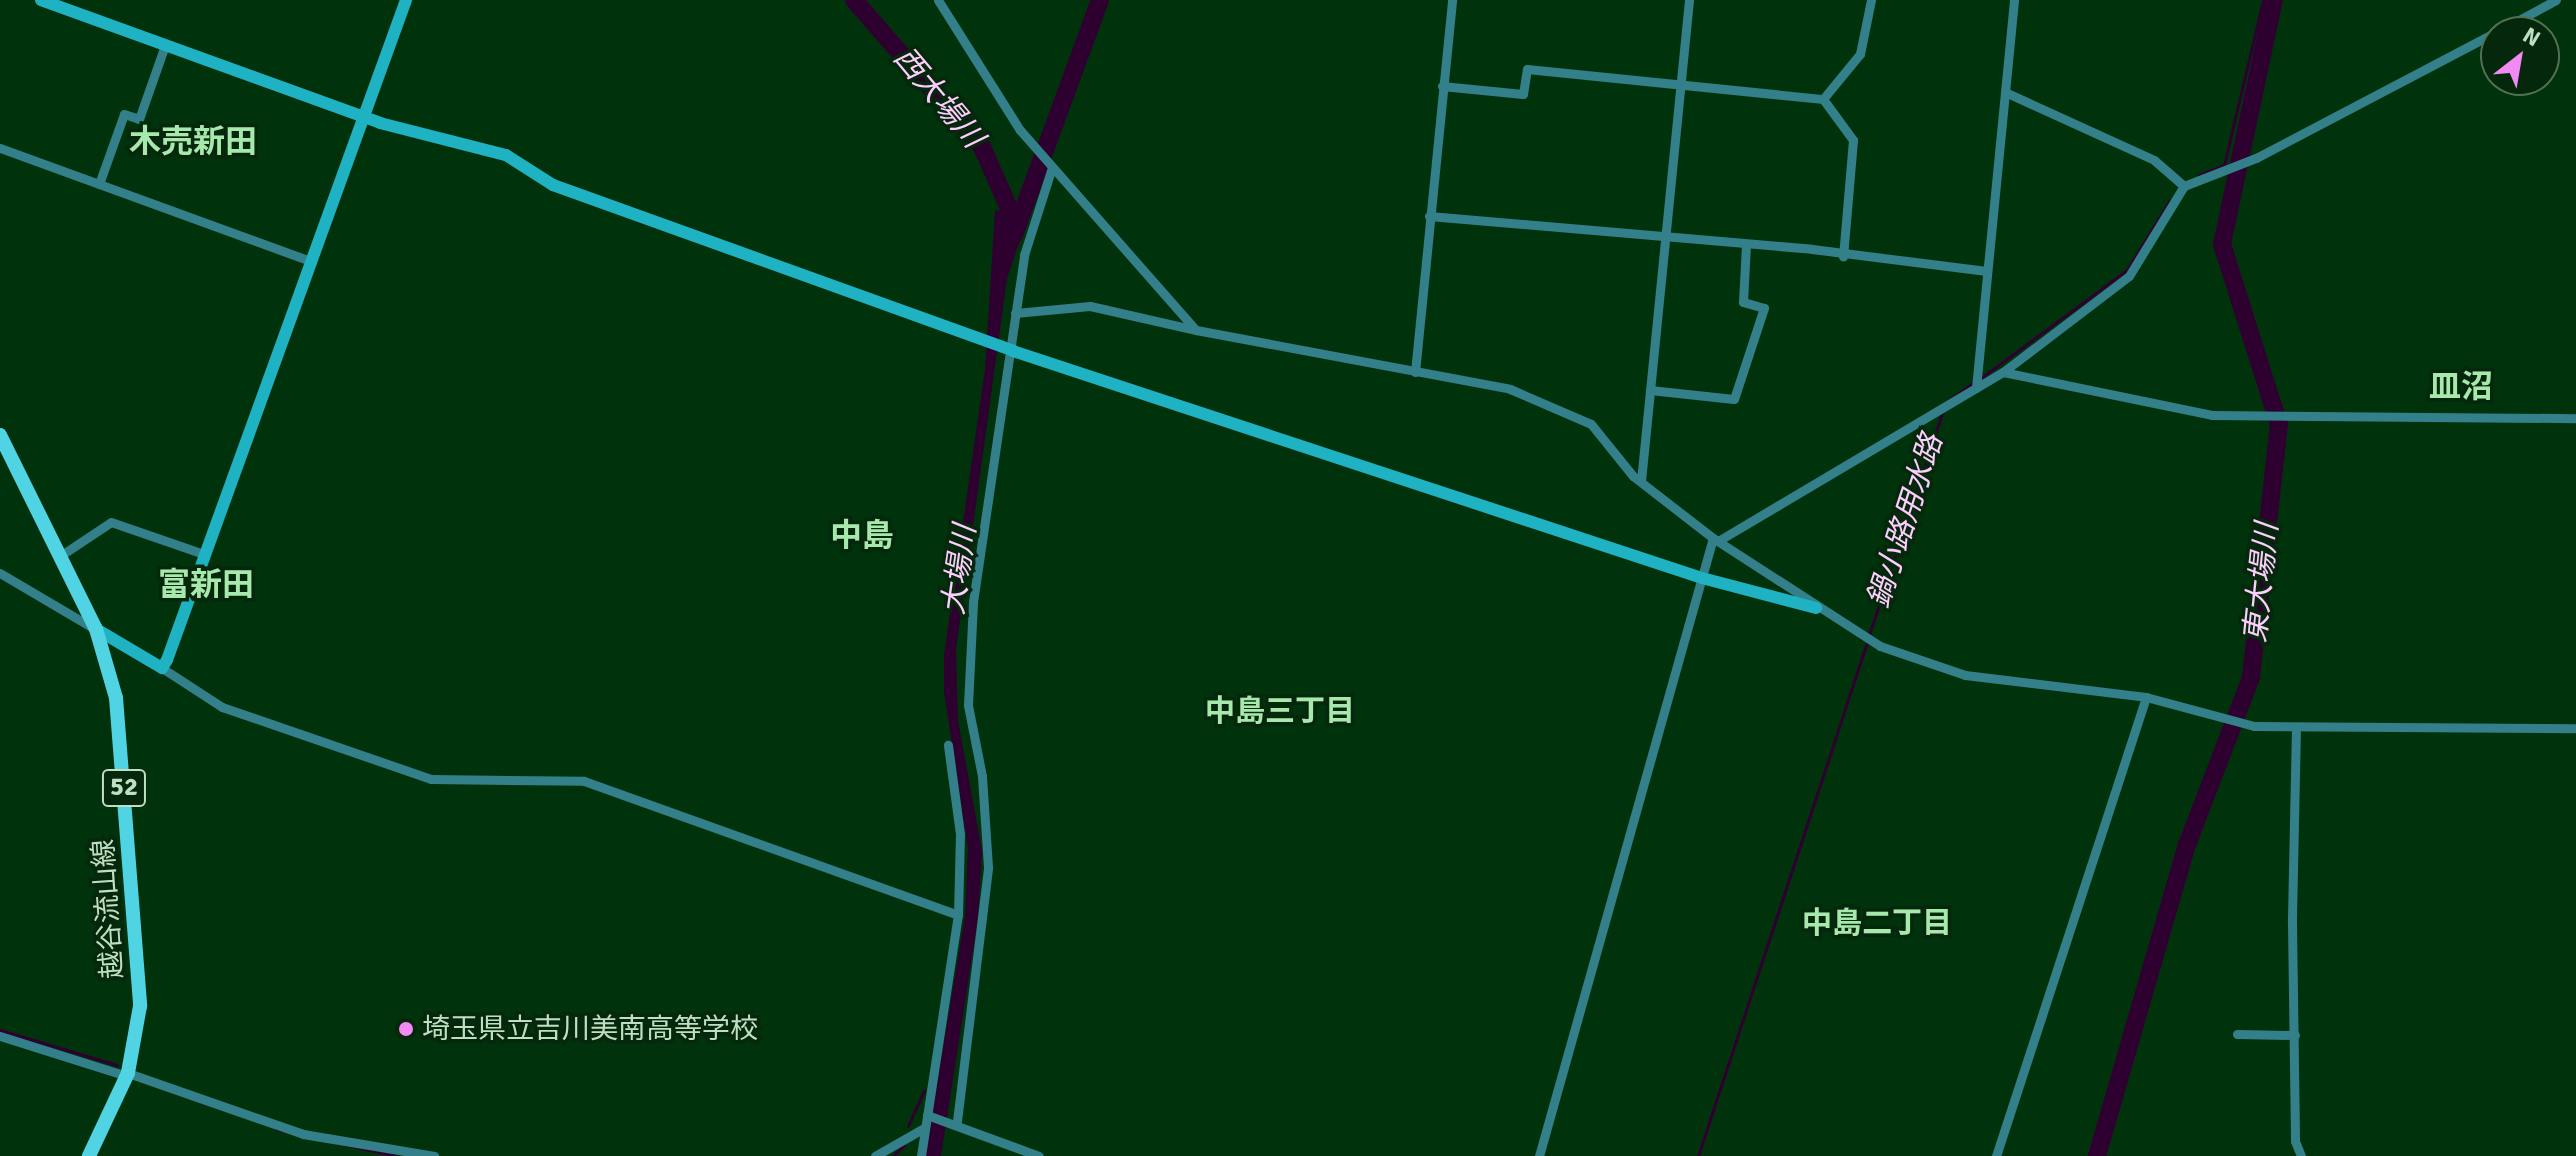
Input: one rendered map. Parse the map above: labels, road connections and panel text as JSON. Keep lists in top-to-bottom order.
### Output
{
  "streets": {
    "main road": ["52", "越谷流山線"]
  },
  "districts": [
    "木売新田",
    "皿沼",
    "中島",
    "富新田",
    "中島三丁目",
    "中島二丁目"
  ],
  "water": [
    "西大場川",
    "鍋小路用水路",
    "大場川",
    "東大場川"
  ],
  "places": ["埼玉県立吉川美南高等学校"],
  "north": "top right"
}
